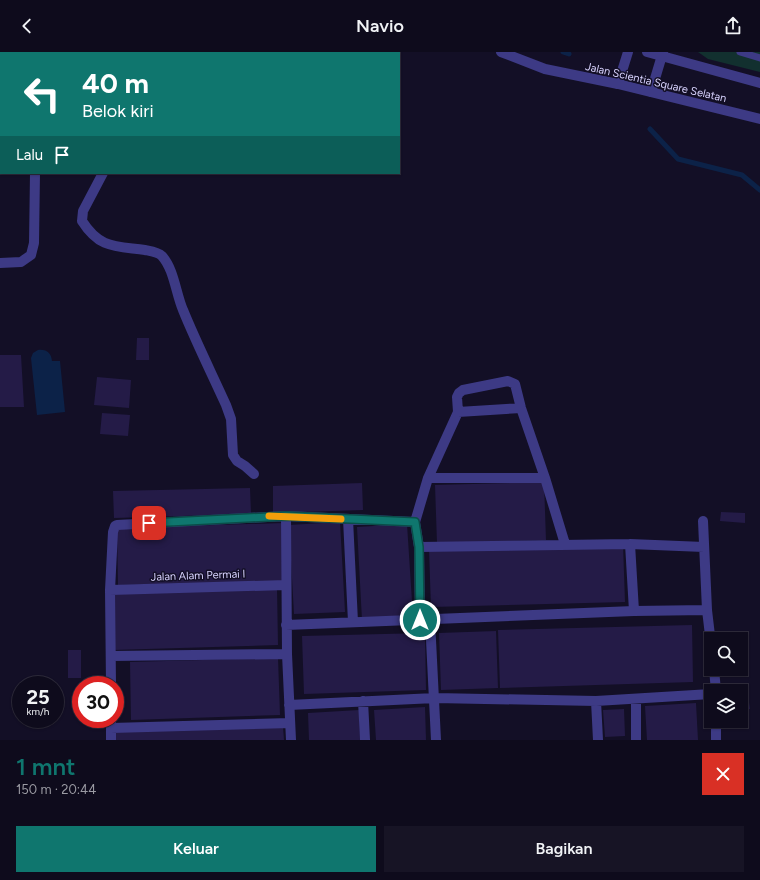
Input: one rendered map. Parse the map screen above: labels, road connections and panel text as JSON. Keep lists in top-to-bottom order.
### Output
{
  "streets": {
    "street": ["Jalan Scientia Square Selatan", "Jalan Alam Permai I"]
  },
  "page": {
    "header": "Navio",
    "turn": ["40 m", "Belok kiri"],
    "then": "Lalu",
    "speed": "25 km/h",
    "limit": "30",
    "heading": ["1 mnt", "150 m · 20:44"],
    "buttons": ["Keluar", "Bagikan"]
  }
}
